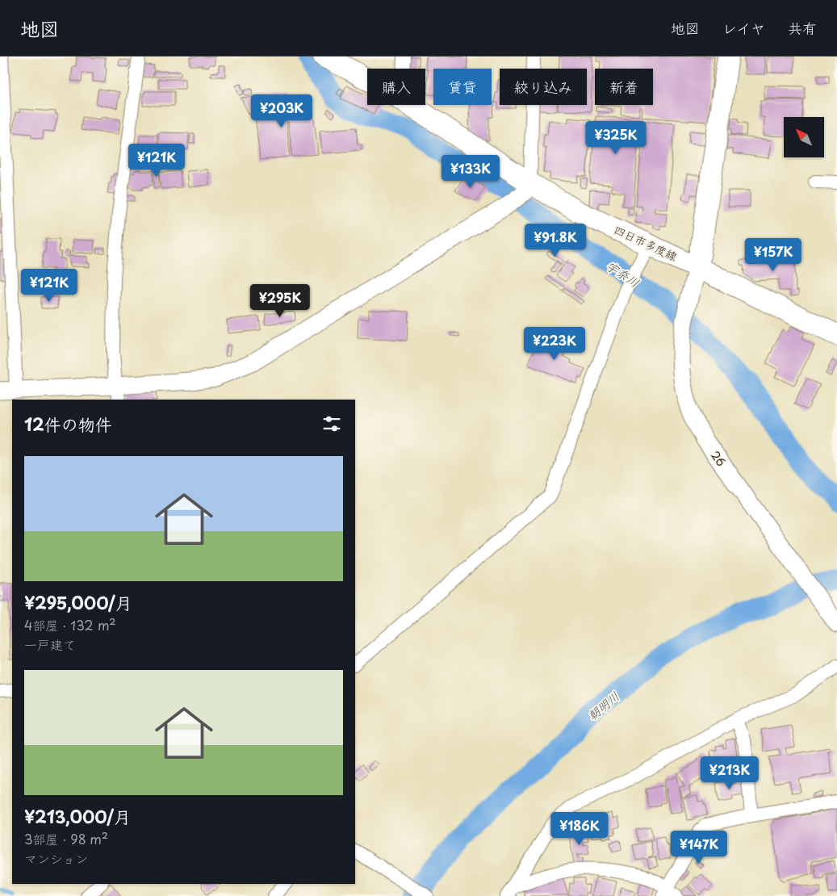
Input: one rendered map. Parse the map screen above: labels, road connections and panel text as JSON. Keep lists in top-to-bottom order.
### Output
{
  "streets": {
    "main road": ["四日市多度線"],
    "street": ["26"]
  },
  "crossings": [
    ["四日市多度線", "26"]
  ],
  "water": ["宇奈川", "朝明川"],
  "north": "top left",
  "page": {
    "header": "地図",
    "nav": ["地図", "レイヤ", "共有"],
    "chip": [
      "購入",
      "賃貸",
      "絞り込み",
      "新着"
    ],
    "price": [
      "¥203K",
      "¥325K",
      "¥121K",
      "¥133K",
      "¥91.8K",
      "¥157K",
      "¥121K",
      "¥295K",
      "¥223K",
      "¥213K",
      "¥186K",
      "¥147K"
    ],
    "heading": "12件の物件",
    "list": [
      {
        "name": "¥295,000/月",
        "note": "4部屋 · 132 m² · 一戸建て"
      },
      {
        "name": "¥213,000/月",
        "note": "3部屋 · 98 m² · マンション"
      }
    ]
  }
}
